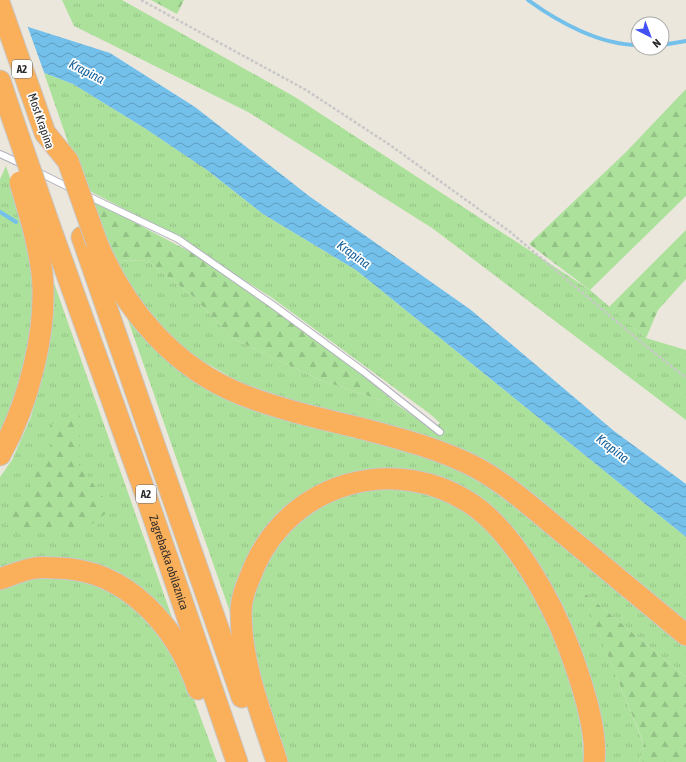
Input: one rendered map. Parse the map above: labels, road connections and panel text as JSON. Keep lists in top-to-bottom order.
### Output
{
  "streets": {
    "highway": ["A2", "Most Krapina", "Zagrebačka obilaznica"]
  },
  "crossings": [
    ["A2", "Zagrebačka obilaznica"],
    ["Most Krapina", "Zagrebačka obilaznica"]
  ],
  "water": ["Krapina"],
  "north": "bottom right"
}
